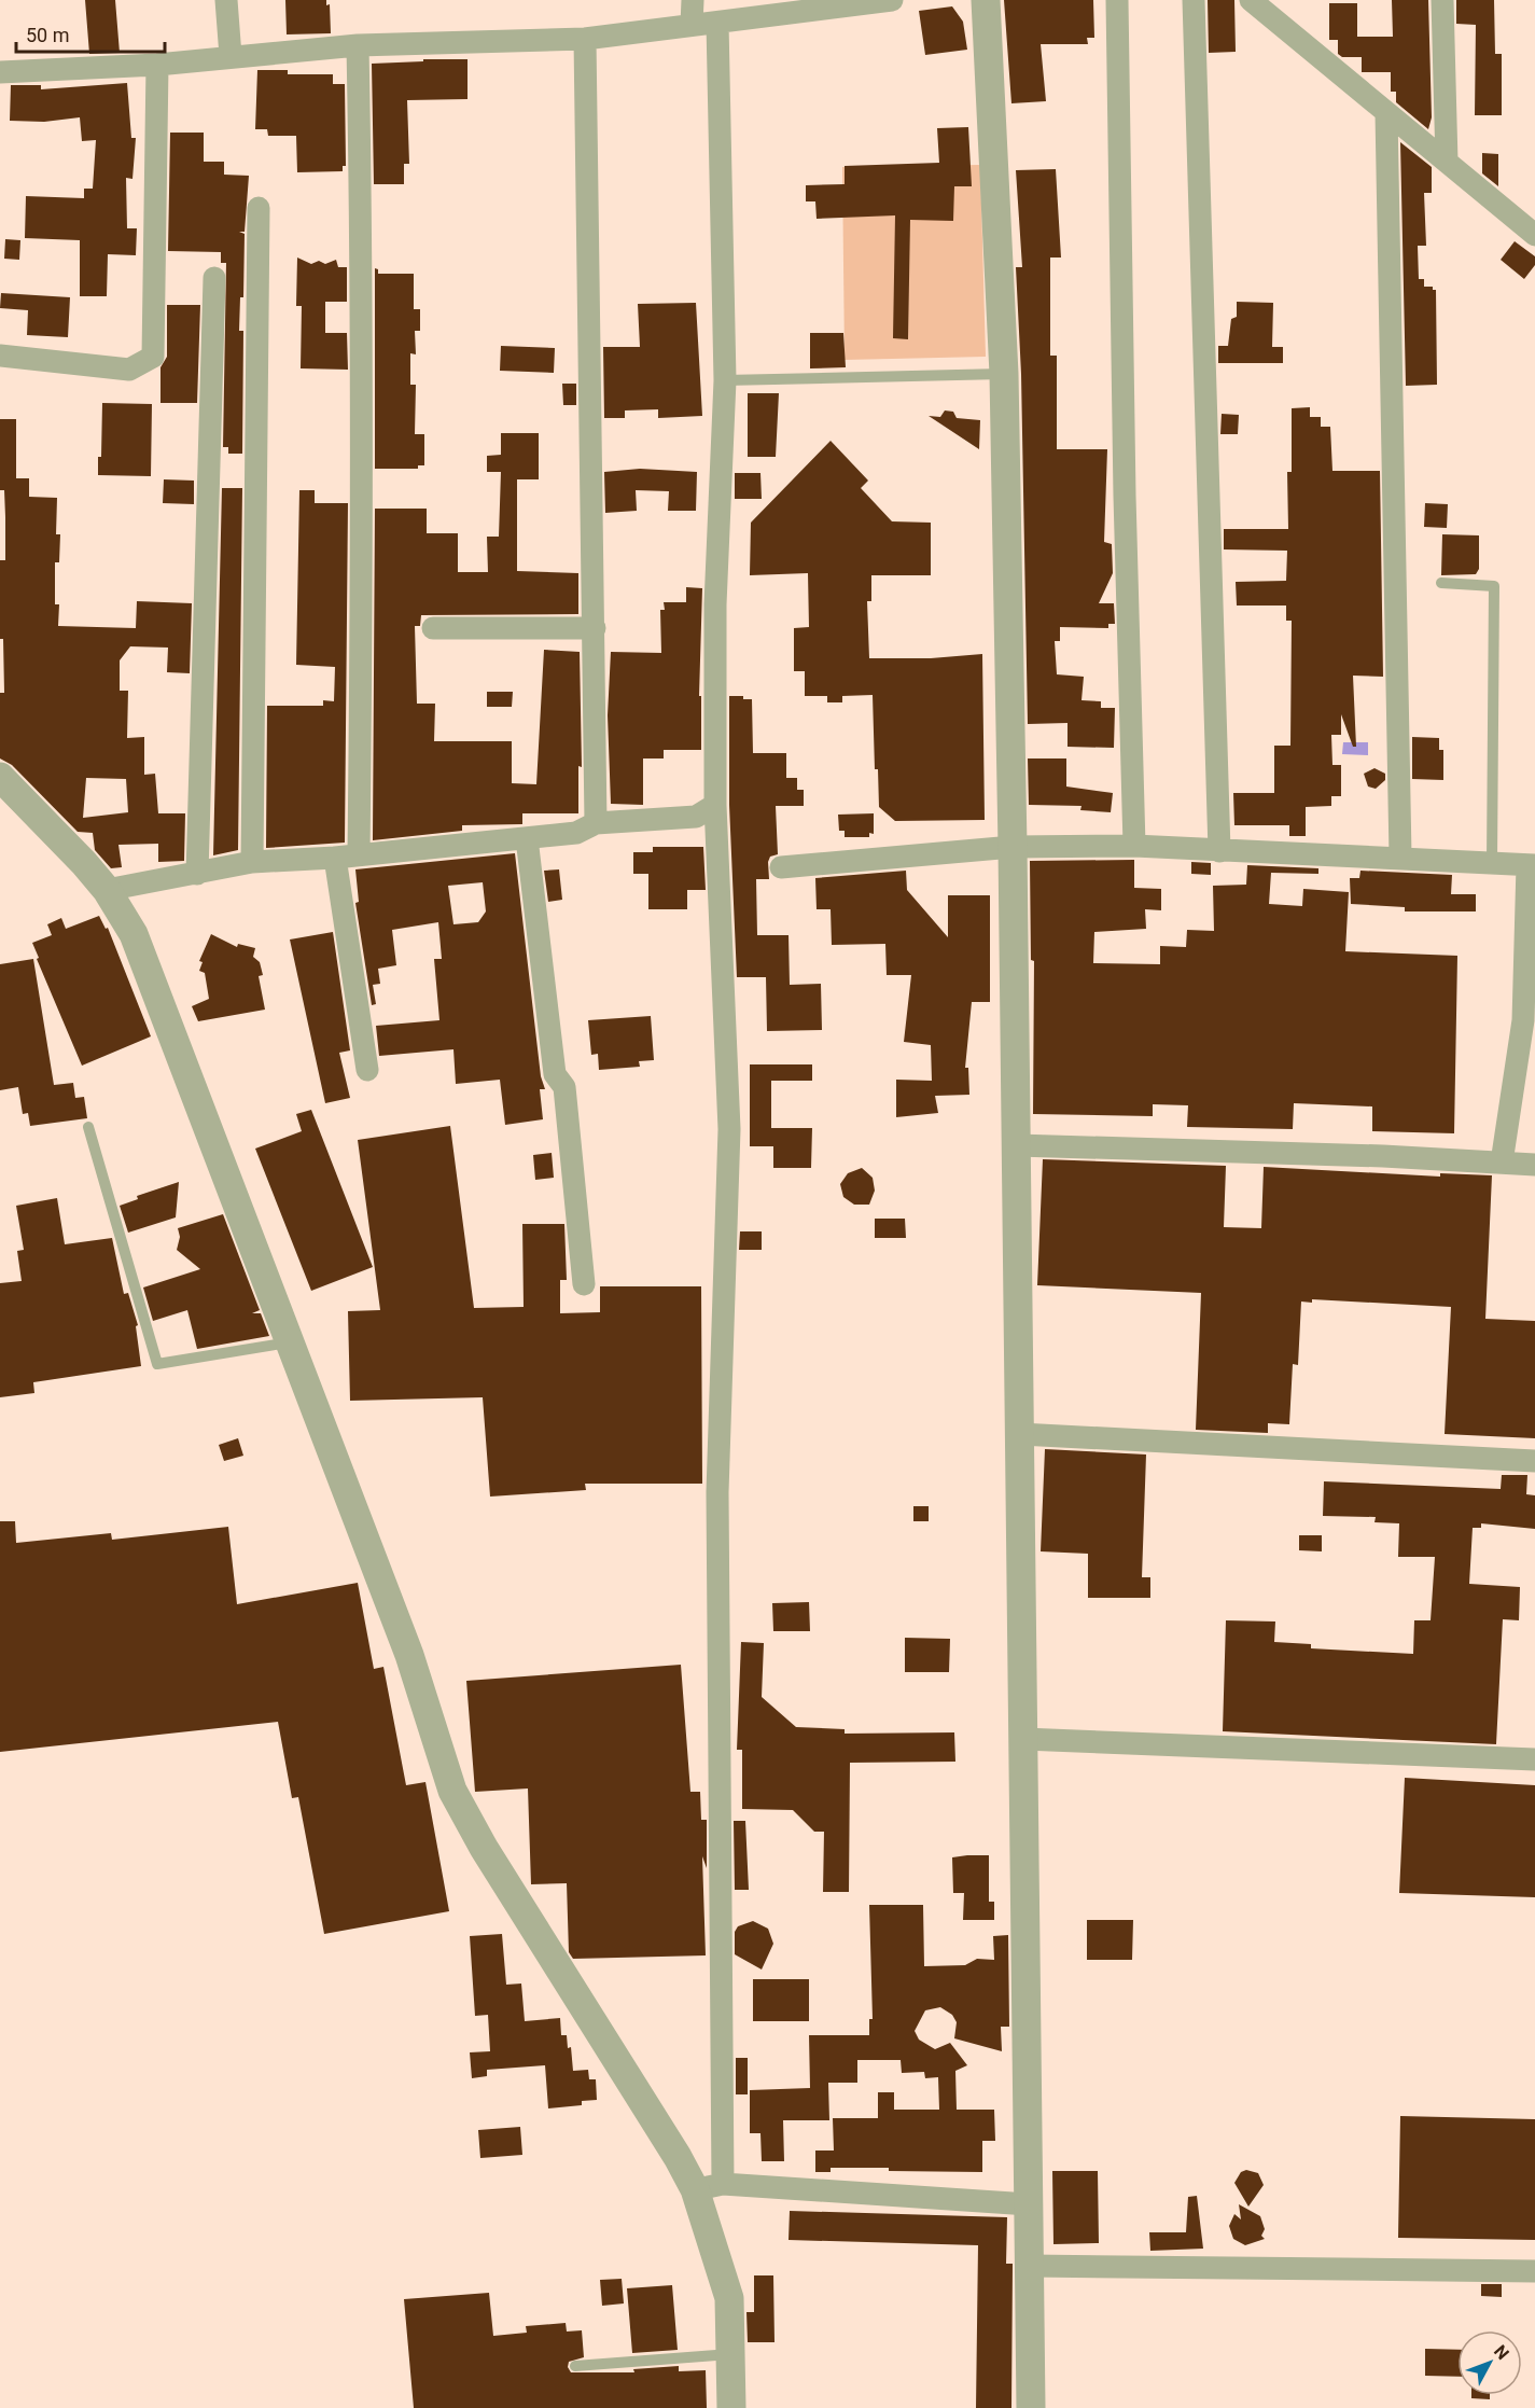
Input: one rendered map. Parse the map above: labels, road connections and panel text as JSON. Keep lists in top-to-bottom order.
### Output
{
  "scale_bar": "50 m",
  "north": "top right"
}
